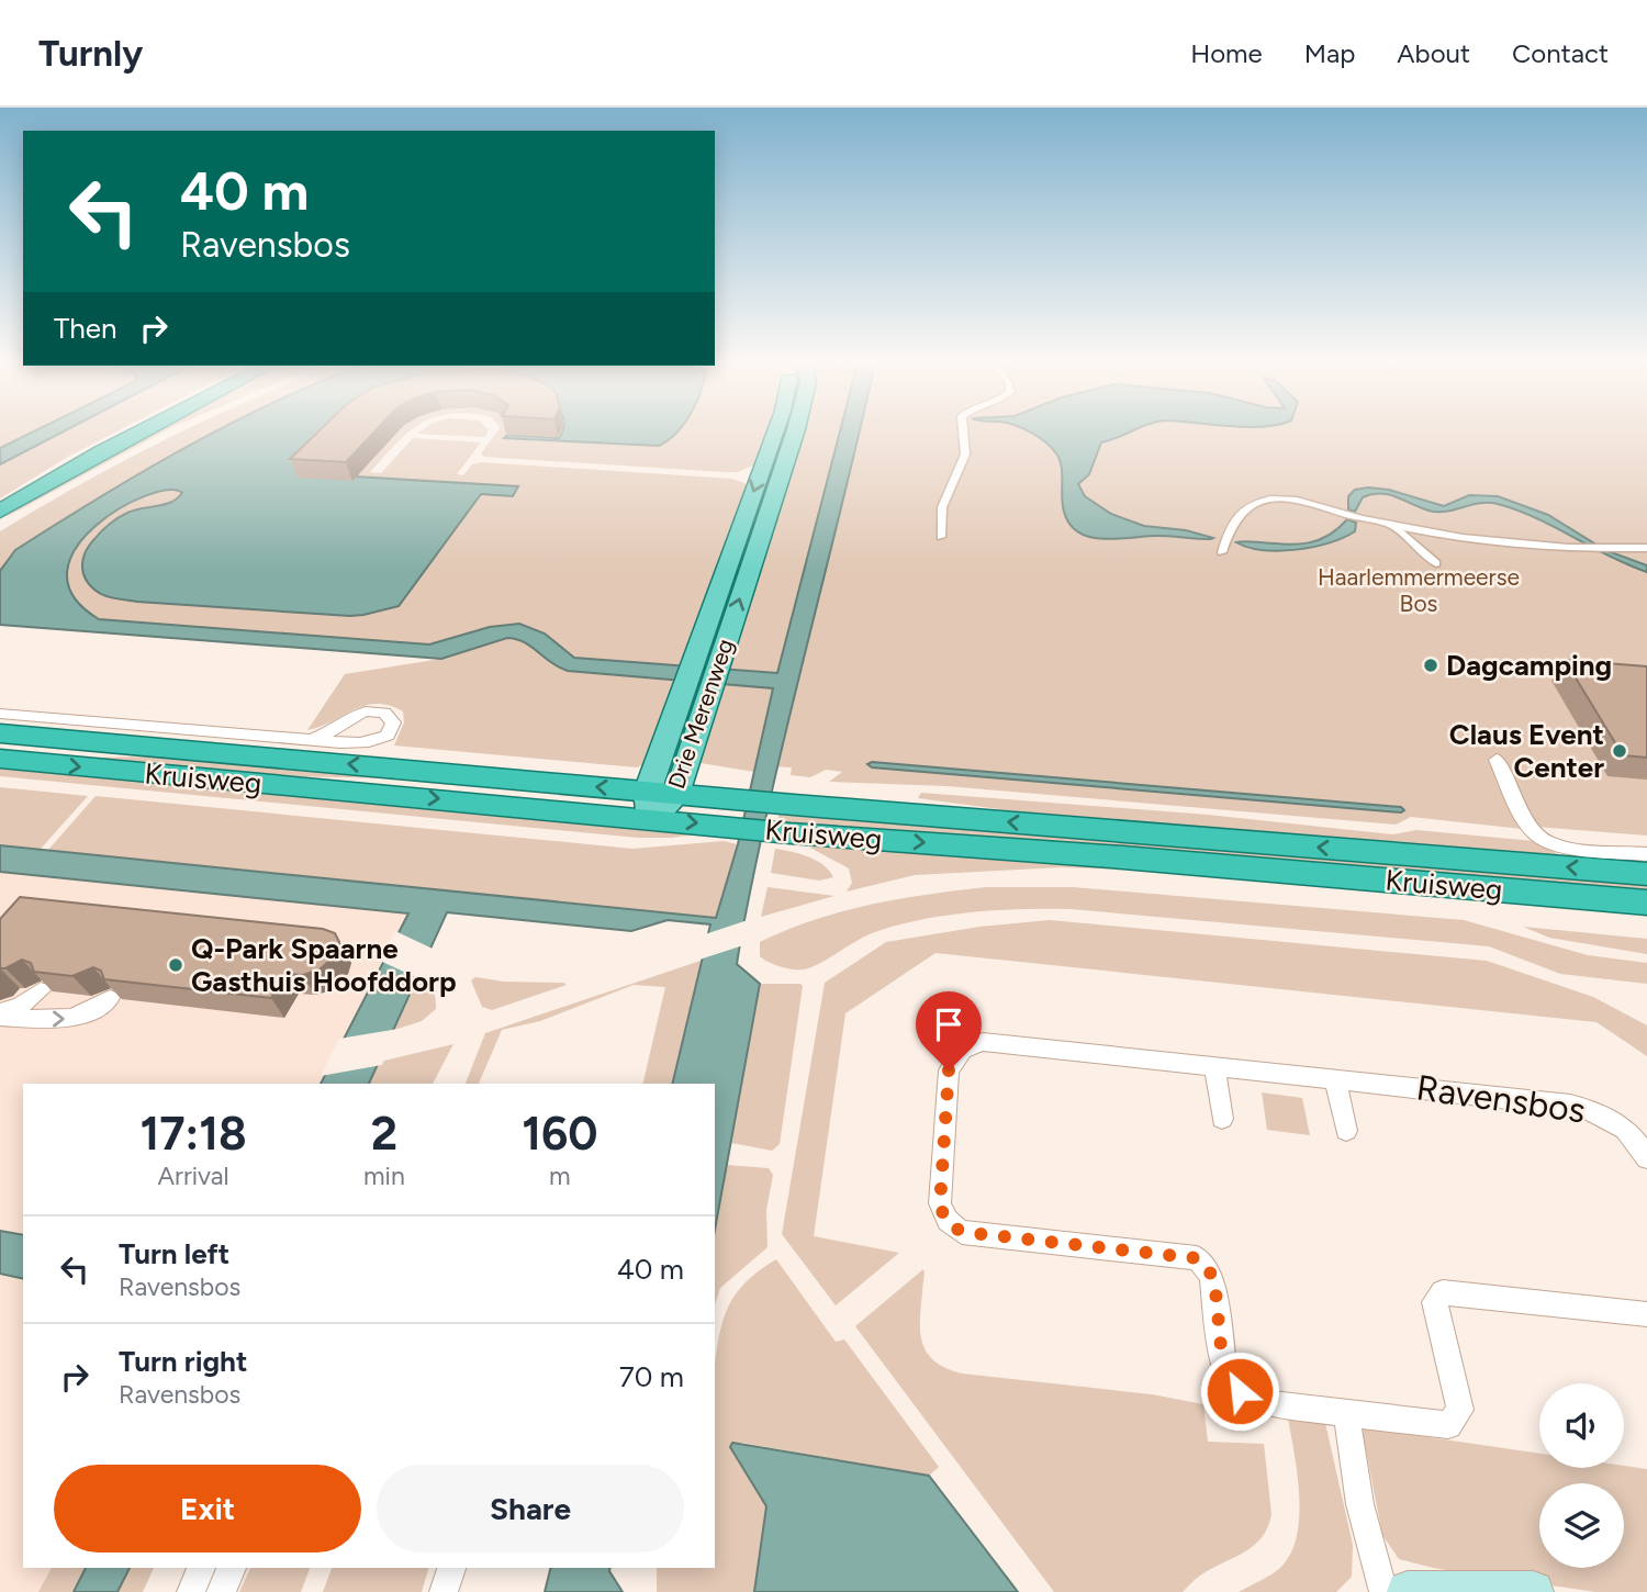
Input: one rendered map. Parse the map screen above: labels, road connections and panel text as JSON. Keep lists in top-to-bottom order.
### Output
{
  "streets": {
    "highway": ["Kruisweg"],
    "main road": ["Drie Merenweg"],
    "street": ["Ravensbos"]
  },
  "crossings": [
    ["Drie Merenweg", "Kruisweg"]
  ],
  "parks": ["Haarlemmermeerse Bos"],
  "places": ["Dagcamping", "Claus Event Center", "Q-Park Spaarne Gasthuis Hoofddorp"],
  "page": {
    "header": "Turnly",
    "nav": [
      "Home",
      "Map",
      "About",
      "Contact"
    ],
    "turn": ["40 m", "Ravensbos"],
    "then": "Then",
    "eta": [
      "17:18",
      "Arrival",
      "2",
      "min",
      "160",
      "m"
    ],
    "list": [
      {
        "name": "Turn left",
        "note": "Ravensbos",
        "value": "40 m"
      },
      {
        "name": "Turn right",
        "note": "Ravensbos",
        "value": "70 m"
      }
    ],
    "buttons": ["Exit", "Share"]
  }
}
